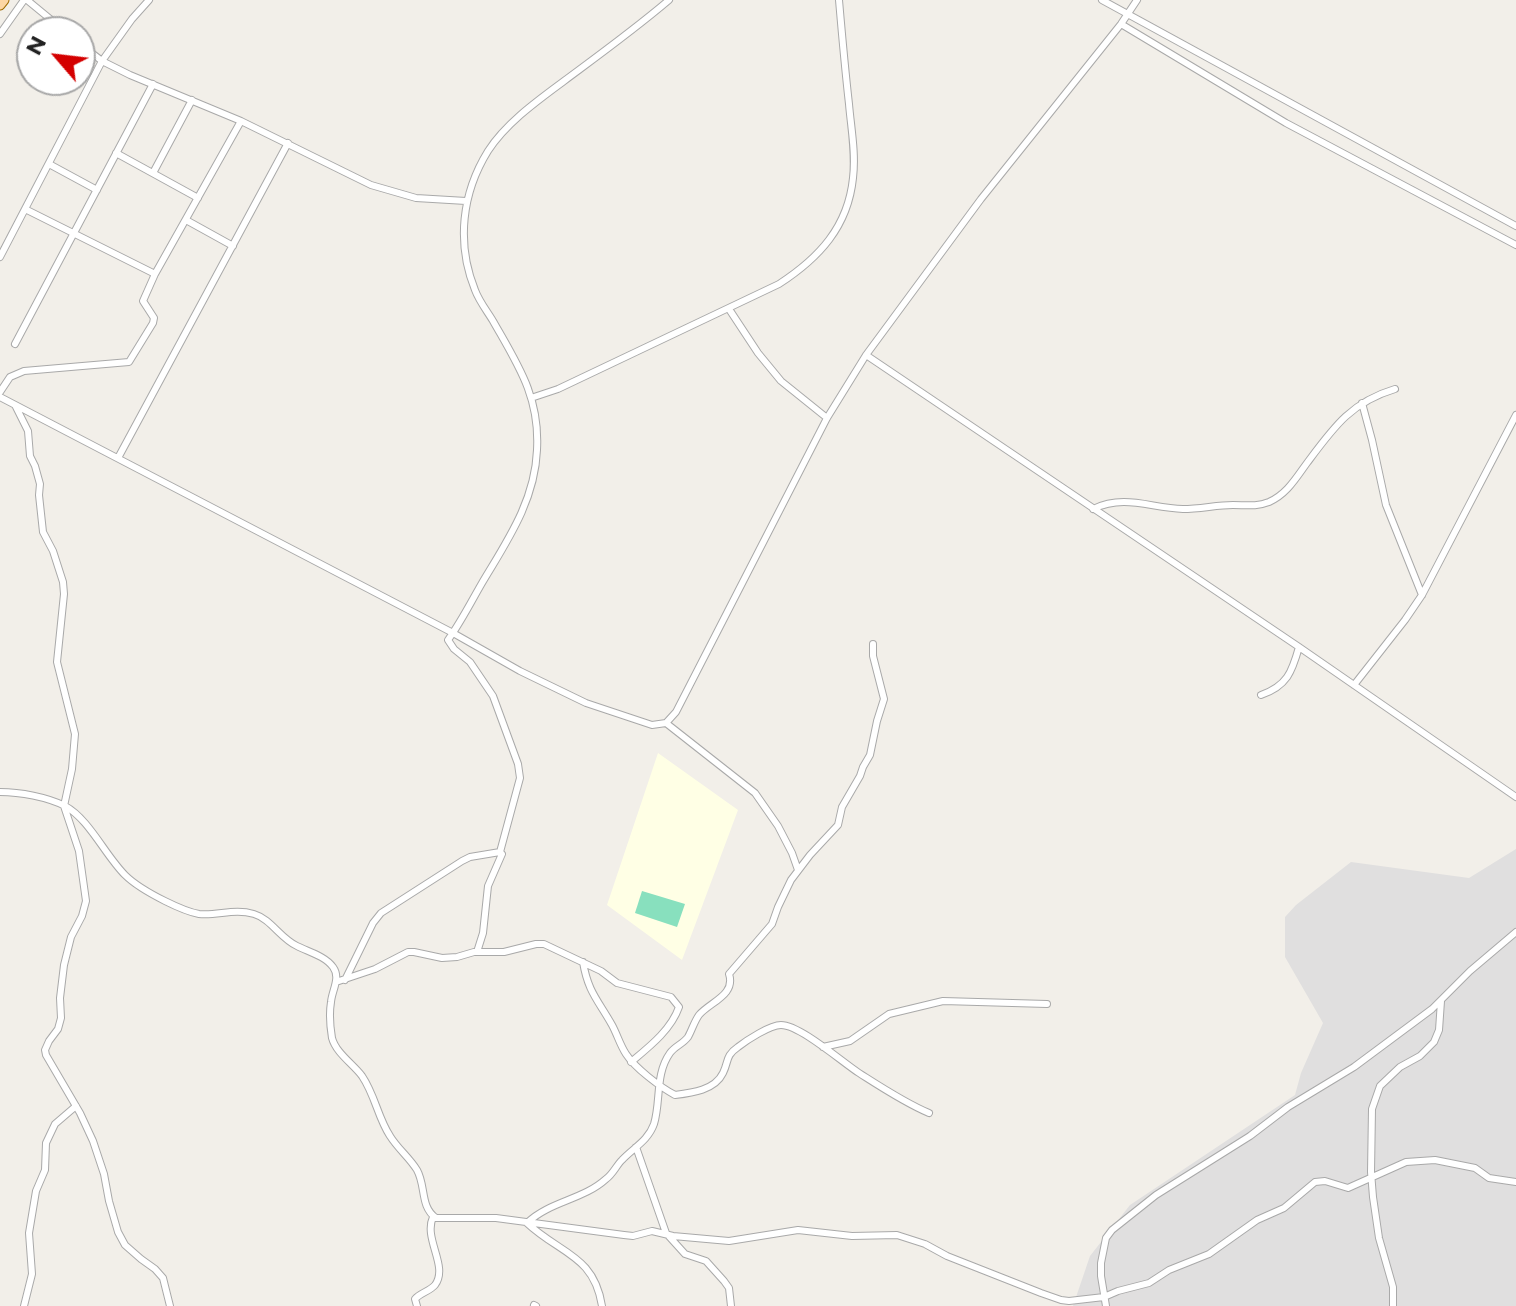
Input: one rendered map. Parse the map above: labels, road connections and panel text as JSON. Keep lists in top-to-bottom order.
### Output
{
  "north": "top left"
}
